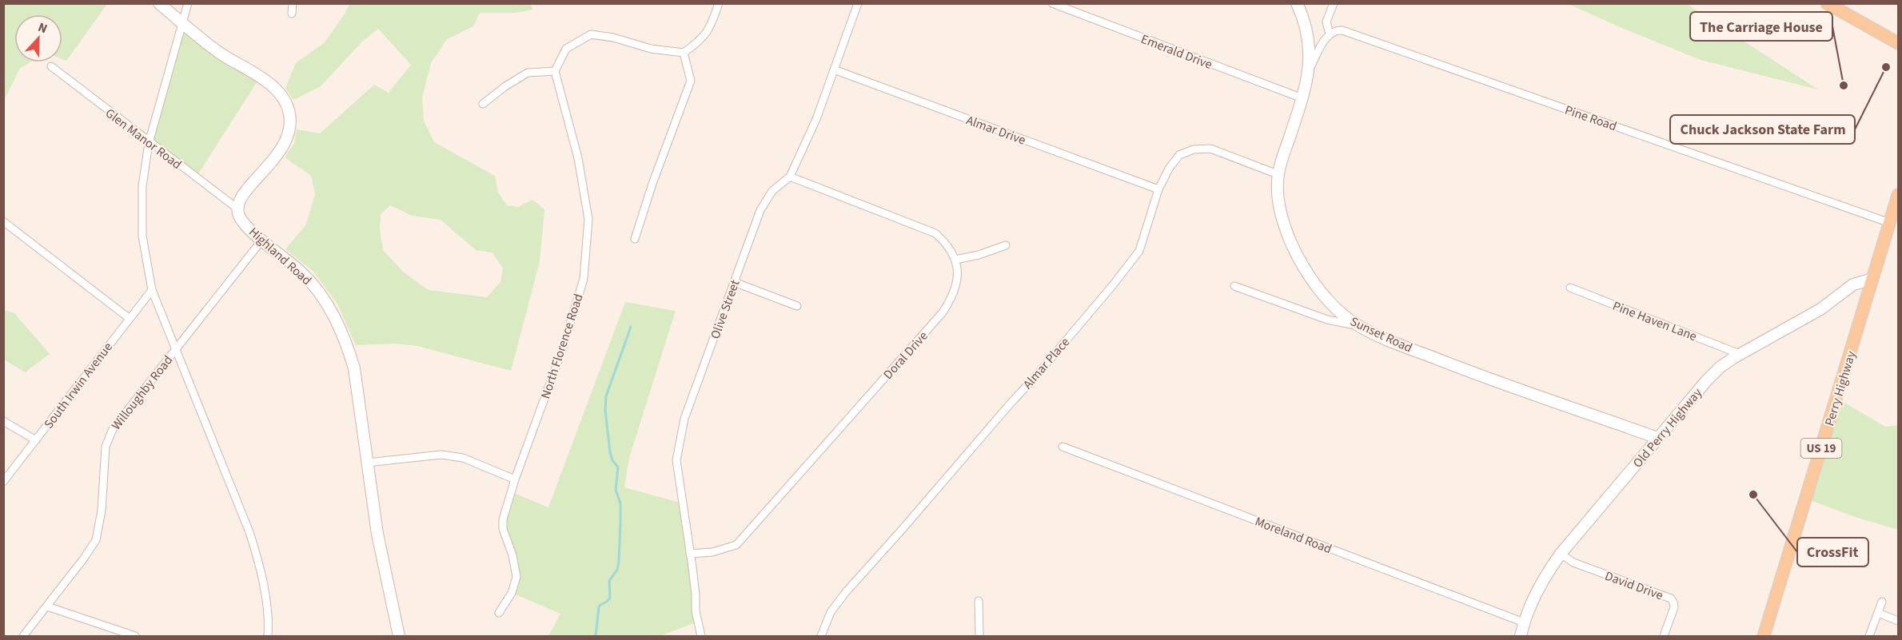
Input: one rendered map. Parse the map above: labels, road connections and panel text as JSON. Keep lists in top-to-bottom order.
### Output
{
  "streets": {
    "main road": ["Perry Highway", "US 19"],
    "street": [
      "Emerald Drive",
      "Pine Road",
      "Almar Drive",
      "Glen Manor Road",
      "Highland Road",
      "Olive Street",
      "Pine Haven Lane",
      "Sunset Road",
      "North Florence Road",
      "Doral Drive",
      "Almar Place",
      "South Irwin Avenue",
      "Willoughby Road",
      "Old Perry Highway",
      "Moreland Road",
      "David Drive"
    ]
  },
  "crossings": [
    ["Emerald Drive", "Sunset Road"],
    ["Pine Road", "Perry Highway"],
    ["Almar Drive", "Olive Street"],
    ["Almar Drive", "Almar Place"],
    ["Glen Manor Road", "Highland Road"],
    ["Highland Road", "Willoughby Road"],
    ["Olive Street", "Doral Drive"],
    ["Pine Haven Lane", "Old Perry Highway"],
    ["Sunset Road", "Almar Place"],
    ["Sunset Road", "Old Perry Highway"],
    ["Perry Highway", "Old Perry Highway"],
    ["Old Perry Highway", "Moreland Road"],
    ["Old Perry Highway", "David Drive"]
  ],
  "places": ["Chuck Jackson State Farm", "The Carriage House", "CrossFit"],
  "north": "top"
}
